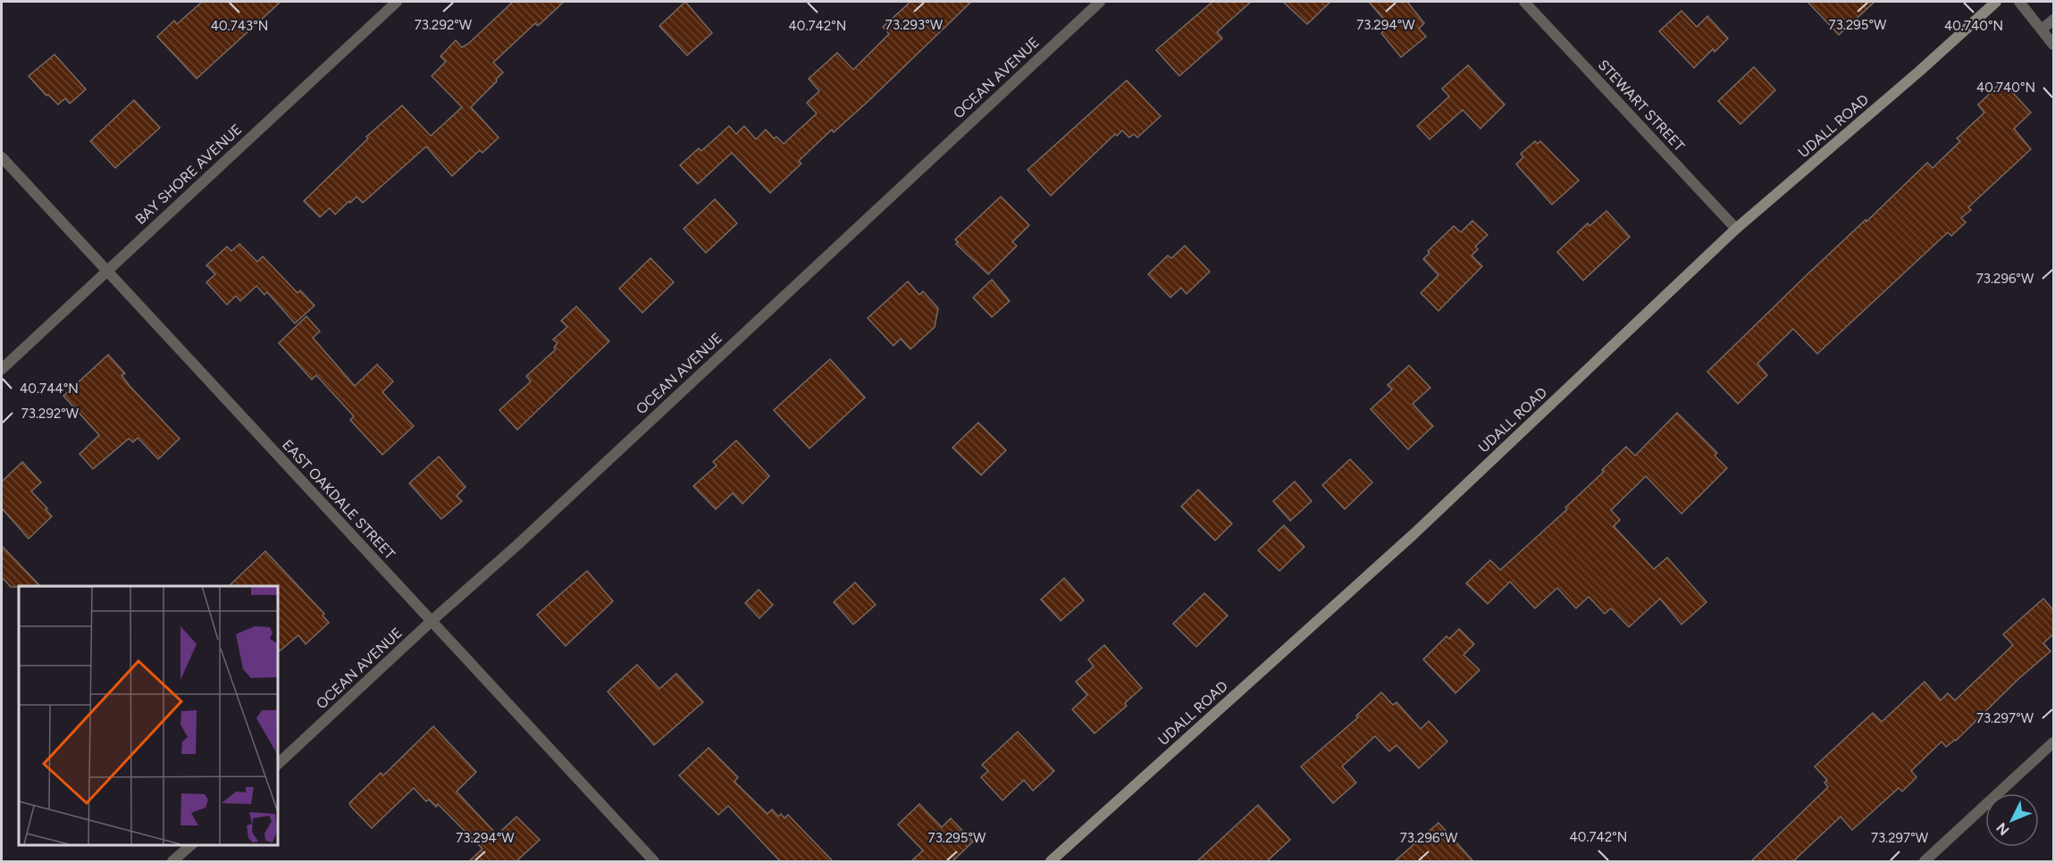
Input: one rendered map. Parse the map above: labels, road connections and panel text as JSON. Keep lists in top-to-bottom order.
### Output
{
  "streets": {
    "street": [
      "OCEAN AVENUE",
      "STEWART STREET",
      "UDALL ROAD",
      "BAY SHORE AVENUE",
      "EAST OAKDALE STREET"
    ]
  },
  "crossings": [
    ["OCEAN AVENUE", "EAST OAKDALE STREET"],
    ["STEWART STREET", "UDALL ROAD"],
    ["BAY SHORE AVENUE", "EAST OAKDALE STREET"]
  ],
  "north": "bottom left",
  "coordinates": [
    "73.292°W",
    "73.293°W",
    "73.294°W",
    "73.295°W",
    "40.742°N",
    "40.743°N",
    "40.740°N",
    "73.296°W",
    "40.744°N",
    "73.297°W"
  ]
}
